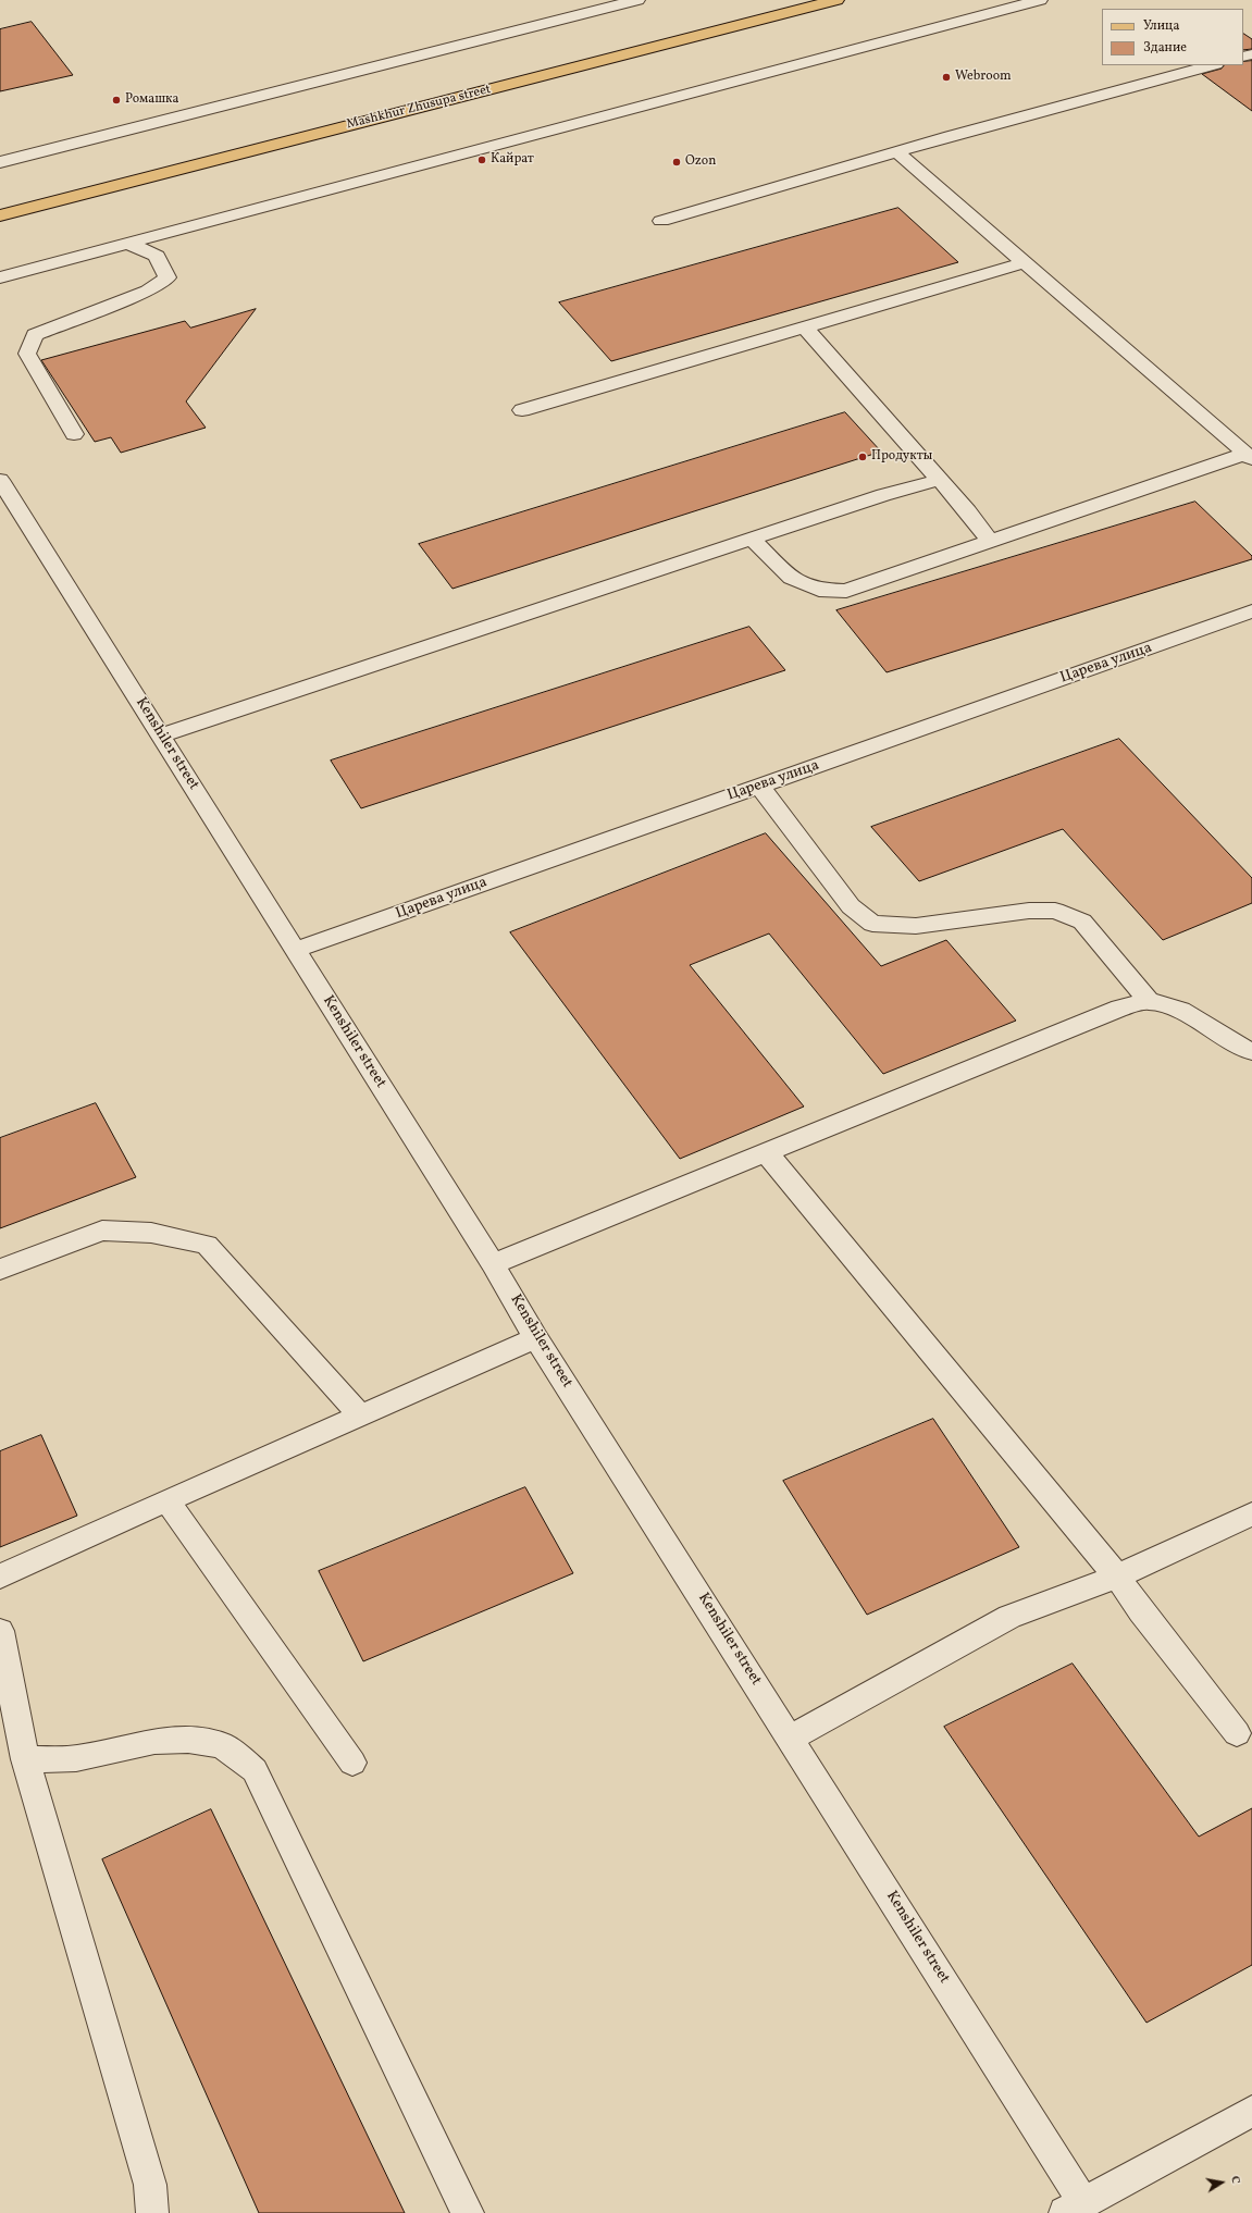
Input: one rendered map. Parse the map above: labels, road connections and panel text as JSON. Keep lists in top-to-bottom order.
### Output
{
  "streets": {
    "main road": ["Mashkhur Zhusupa street"],
    "street": ["Царева улица", "Kenshiler street"]
  },
  "crossings": [
    ["Царева улица", "Kenshiler street"]
  ],
  "places": [
    "Webroom",
    "Ромашка",
    "Кайрат",
    "Ozon",
    "Продукты"
  ],
  "legend": ["Улица", "Здание"],
  "north": "right"
}
